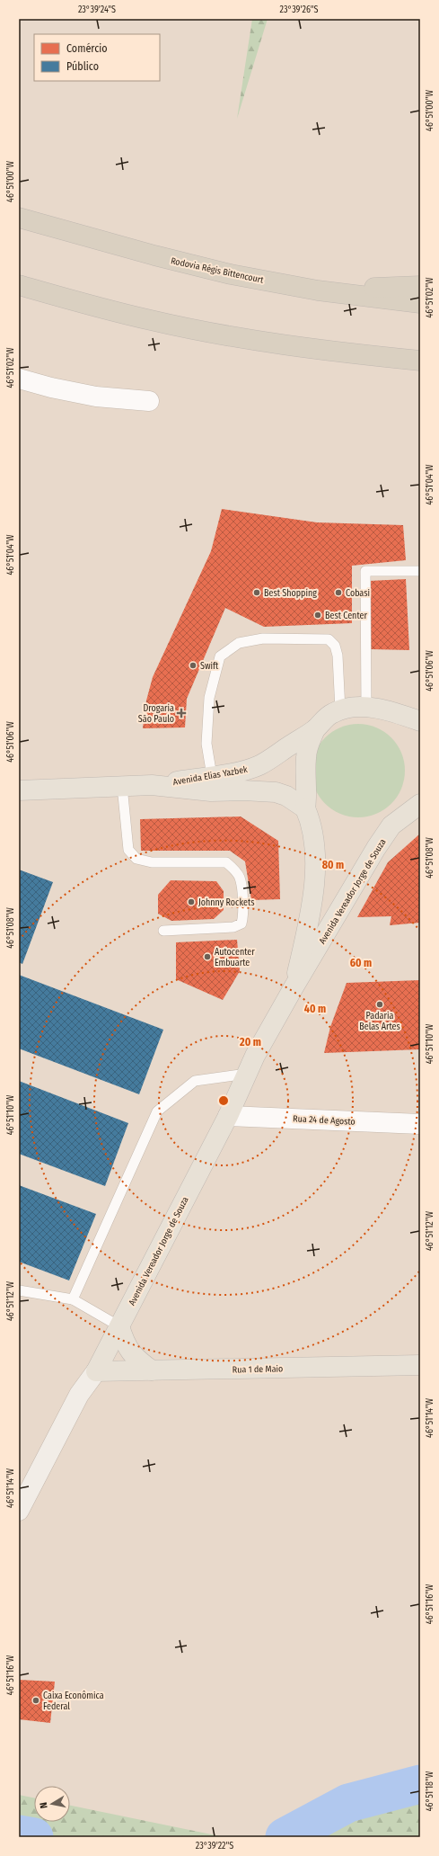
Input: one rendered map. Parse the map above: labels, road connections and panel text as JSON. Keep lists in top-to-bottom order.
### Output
{
  "streets": {
    "highway": ["Rodovia Régis Bittencourt"],
    "main road": ["Avenida Elias Yazbek", "Avenida Vereador Jorge de Souza", "Rua 1 de Maio"],
    "street": ["Rua 24 de Agosto"]
  },
  "crossings": [
    ["Avenida Elias Yazbek", "Avenida Vereador Jorge de Souza"],
    ["Avenida Vereador Jorge de Souza", "Rua 24 de Agosto"],
    ["Avenida Vereador Jorge de Souza", "Rua 1 de Maio"]
  ],
  "places": {
    "other": [
      "Best Shopping",
      "Cobasi",
      "Best Center",
      "Swift",
      "Johnny Rockets",
      "Autocenter Embuarte",
      "Padaria Belas Artes",
      "Caixa Econômica Federal"
    ],
    "health": ["Drogaria São Paulo"]
  },
  "legend": ["Comércio", "Público"],
  "north": "left",
  "coordinates": [
    "23°39'24\"S",
    "23°39'26\"S",
    "46°51'00\"W",
    "46°51'02\"W",
    "46°51'04\"W",
    "46°51'06\"W",
    "46°51'08\"W",
    "46°51'10\"W",
    "46°51'12\"W",
    "46°51'14\"W",
    "46°51'16\"W",
    "46°51'18\"W",
    "23°39'22\"S"
  ],
  "rings": [
    "80 m",
    "60 m",
    "40 m",
    "20 m"
  ]
}
